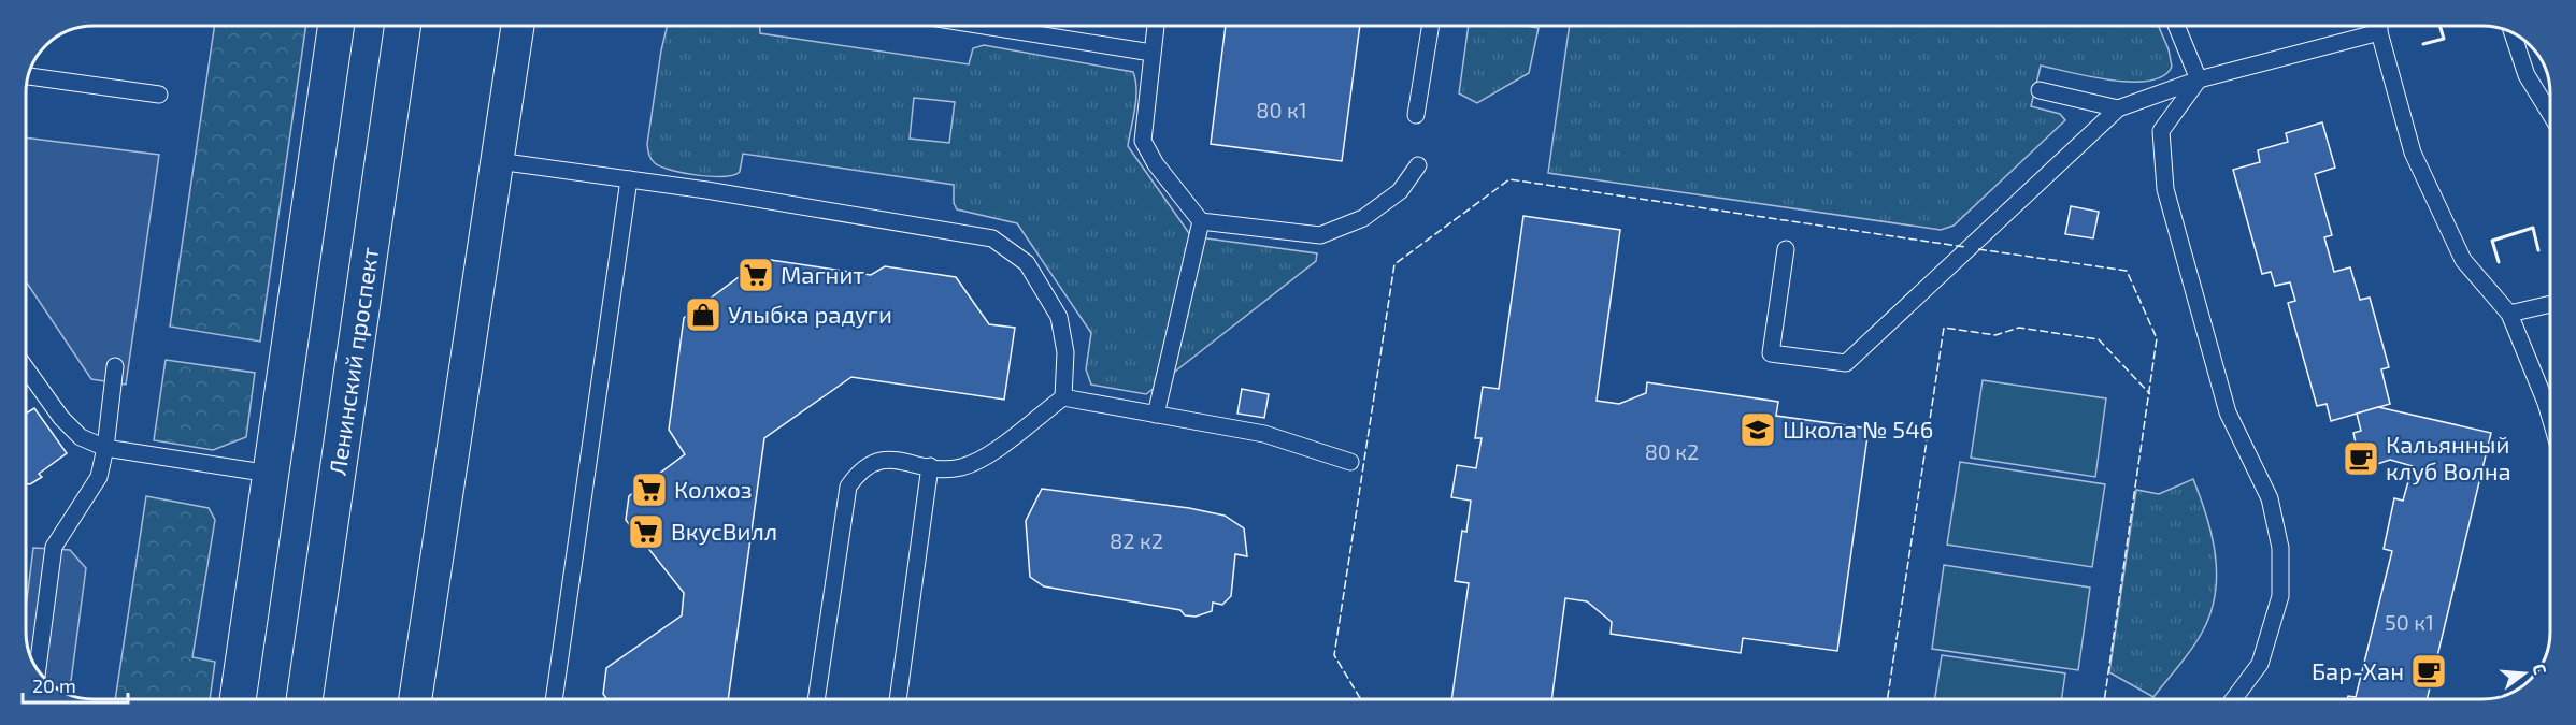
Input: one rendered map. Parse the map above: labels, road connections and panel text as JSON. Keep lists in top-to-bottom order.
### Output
{
  "streets": {
    "main road": ["Ленинский проспект"]
  },
  "places": {
    "supermarket": ["Магнит", "Колхоз", "ВкусВилл"],
    "shop": ["Улыбка радуги"],
    "school or university": ["Школа № 546"],
    "cafe": ["Кальянный клуб Волна", "Бар-Хан"]
  },
  "house_numbers": [
    "80 к1",
    "80 к2",
    "82 к2",
    "50 к1"
  ],
  "scale_bar": "20 m",
  "north": "right"
}
